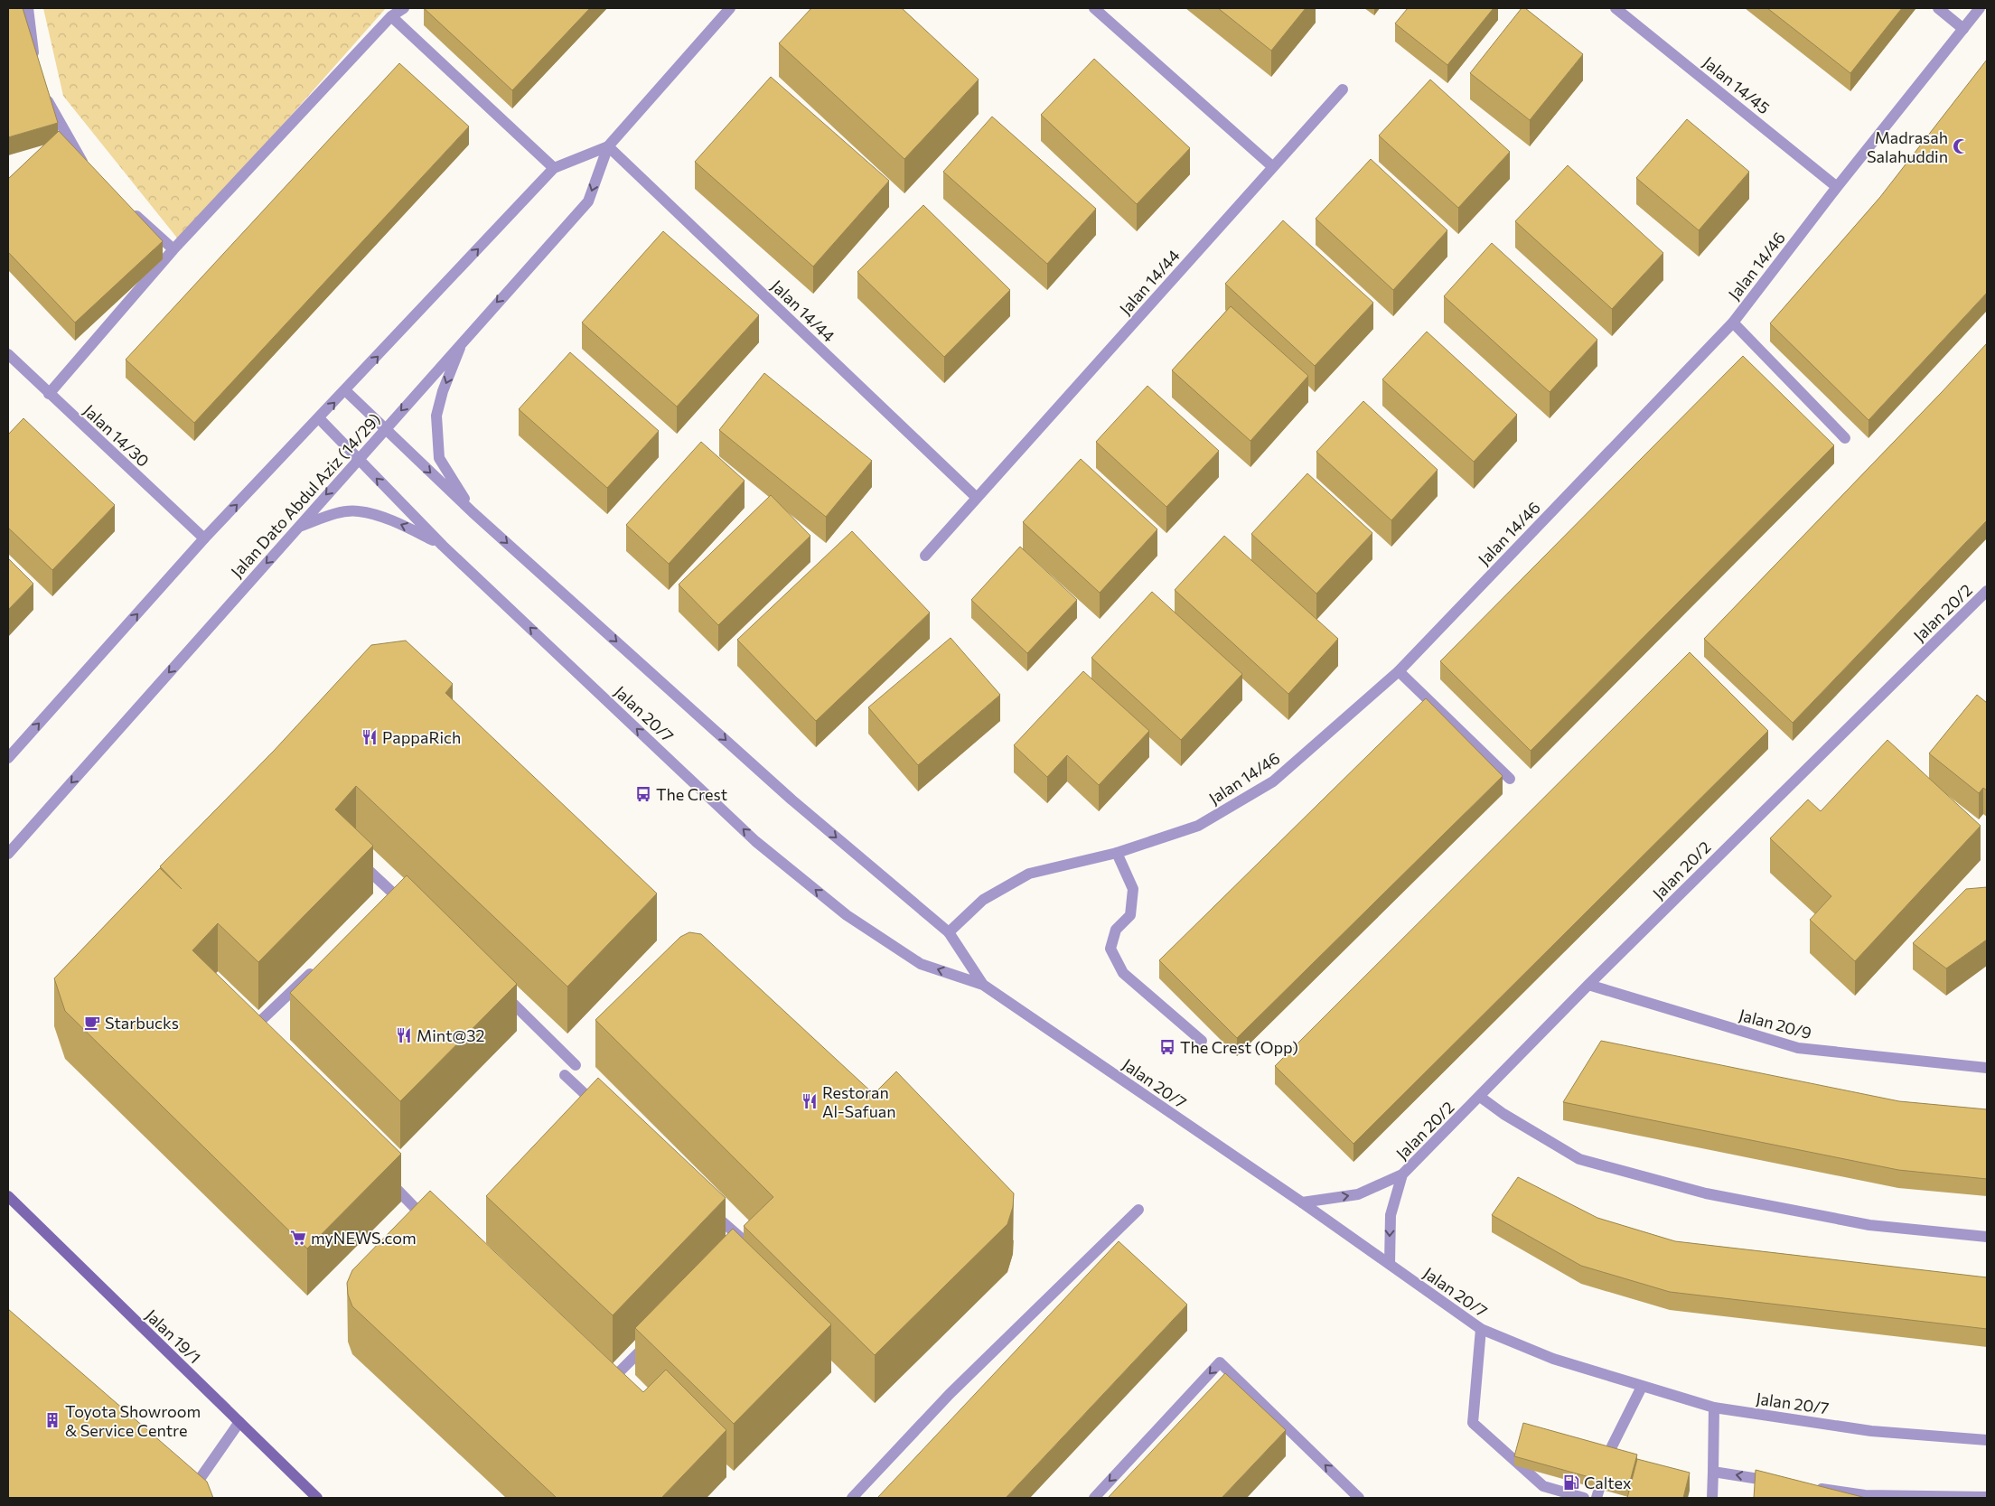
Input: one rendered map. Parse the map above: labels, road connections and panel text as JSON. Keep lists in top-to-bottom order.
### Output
{
  "streets": {
    "main road": ["Jalan 19/1"],
    "street": [
      "Jalan 14/45",
      "Jalan 14/46",
      "Jalan 14/44",
      "Jalan 14/30",
      "Jalan Dato Abdul Aziz (14/29)",
      "Jalan 20/2",
      "Jalan 20/7",
      "Jalan 20/9"
    ]
  },
  "crossings": [
    ["Jalan 14/45", "Jalan 14/46"],
    ["Jalan 14/46", "Jalan 20/7"],
    ["Jalan 14/44", "Jalan Dato Abdul Aziz (14/29)"],
    ["Jalan 14/30", "Jalan Dato Abdul Aziz (14/29)"],
    ["Jalan Dato Abdul Aziz (14/29)", "Jalan 20/7"],
    ["Jalan 20/2", "Jalan 20/7"],
    ["Jalan 20/2", "Jalan 20/9"]
  ],
  "places": {
    "mosque": ["Madrasah Salahuddin"],
    "restaurant": ["PappaRich", "Mint@32", "Restoran Al-Safuan"],
    "bus stop": ["The Crest", "The Crest (Opp)"],
    "cafe": ["Starbucks"],
    "supermarket": ["myNEWS.com"],
    "building": ["Toyota Showroom & Service Centre"],
    "fuel station": ["Caltex"]
  }
}
